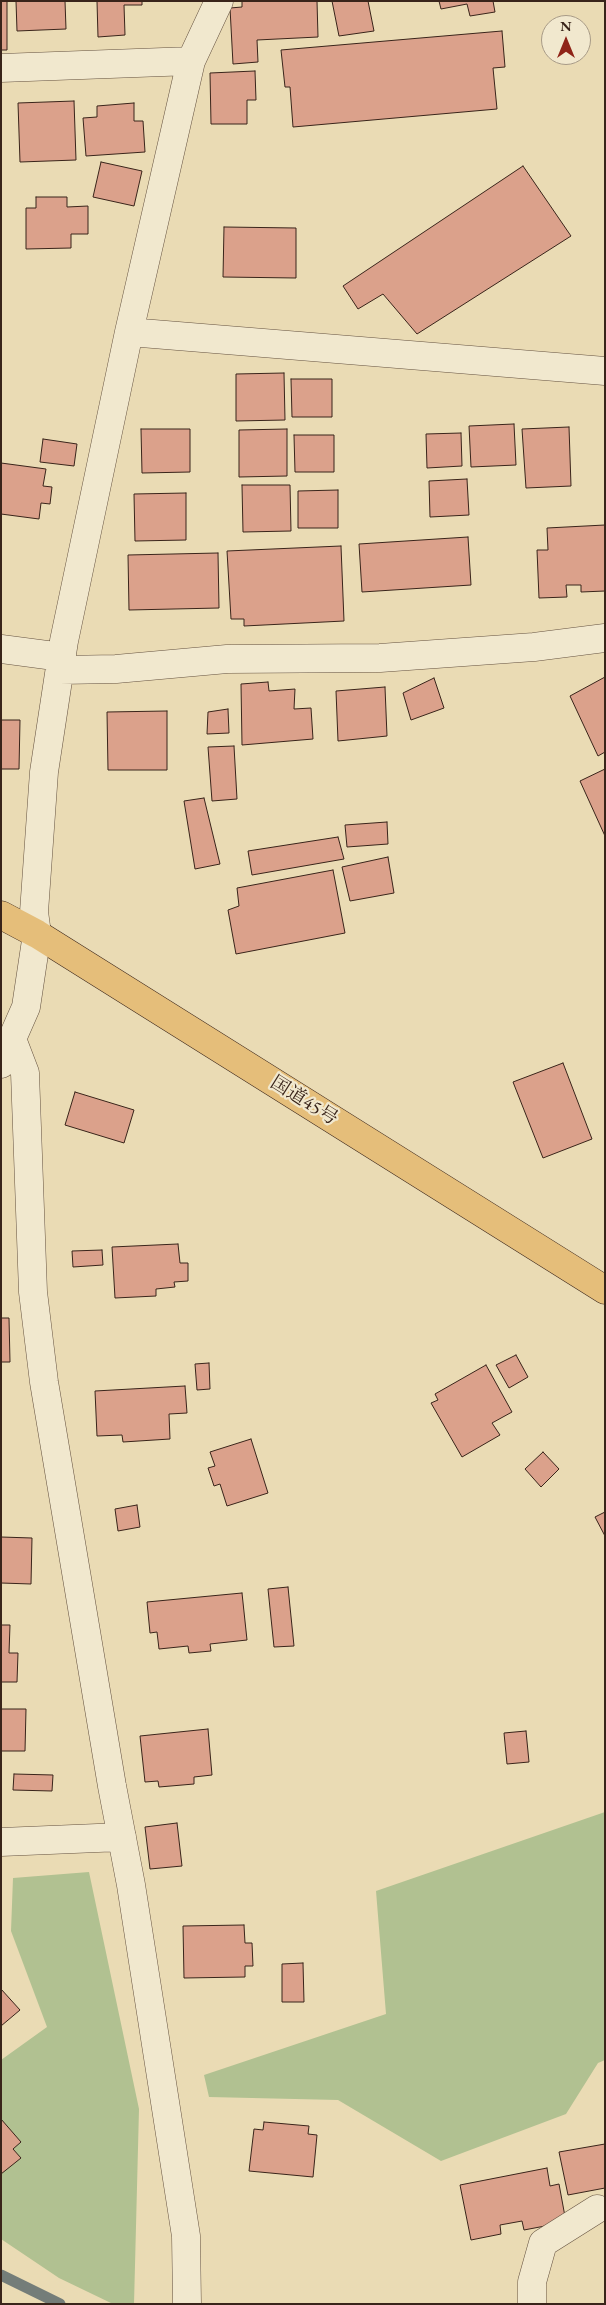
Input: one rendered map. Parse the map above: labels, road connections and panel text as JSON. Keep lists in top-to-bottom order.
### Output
{
  "streets": {
    "highway": ["国道45号"]
  },
  "north": "top"
}
